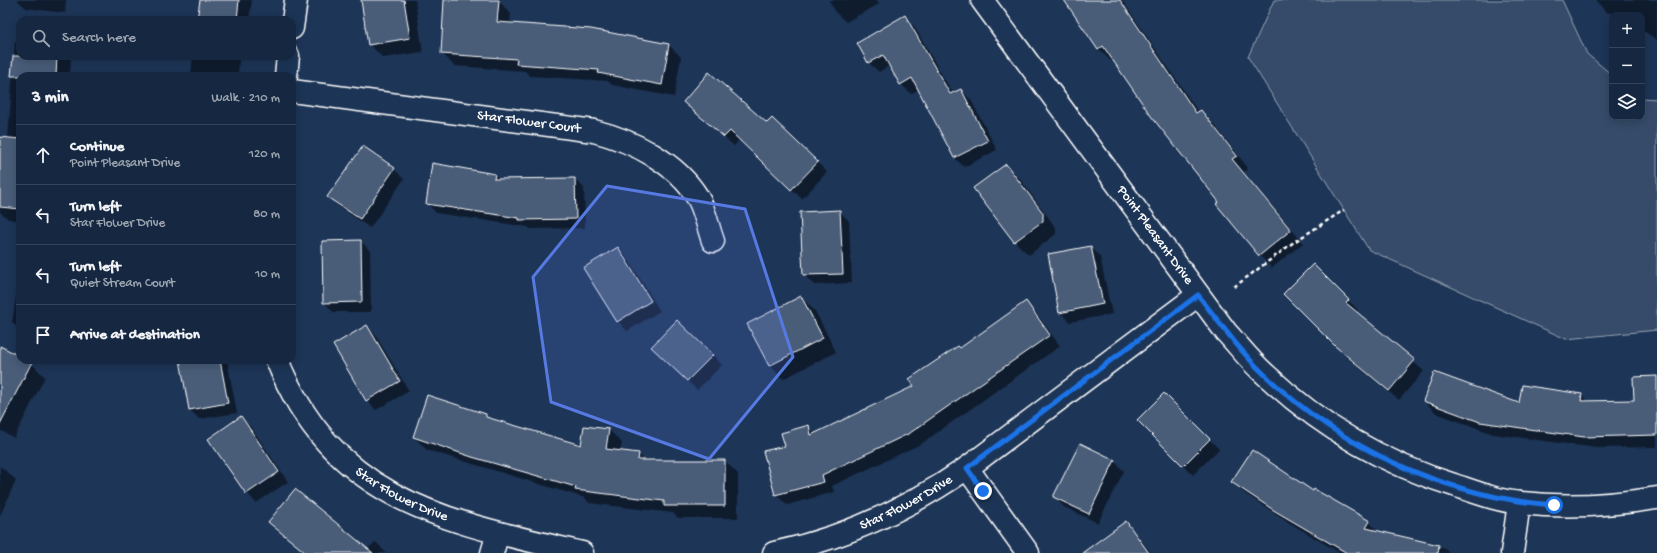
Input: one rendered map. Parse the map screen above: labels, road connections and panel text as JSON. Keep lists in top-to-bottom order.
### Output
{
  "streets": {
    "street": ["Star Flower Court", "Point Pleasant Drive", "Star Flower Drive"]
  },
  "crossings": [
    ["Point Pleasant Drive", "Star Flower Drive"]
  ],
  "page": {
    "map_buttons": ["+", "−"],
    "search": "Search here",
    "heading": ["3 min", "Walk · 210 m"],
    "list": [
      ["Continue", "Point Pleasant Drive", "120 m"],
      ["Turn left", "Star Flower Drive", "80 m"],
      ["Turn left", "Quiet Stream Court", "10 m"],
      "Arrive at destination"
    ]
  }
}
